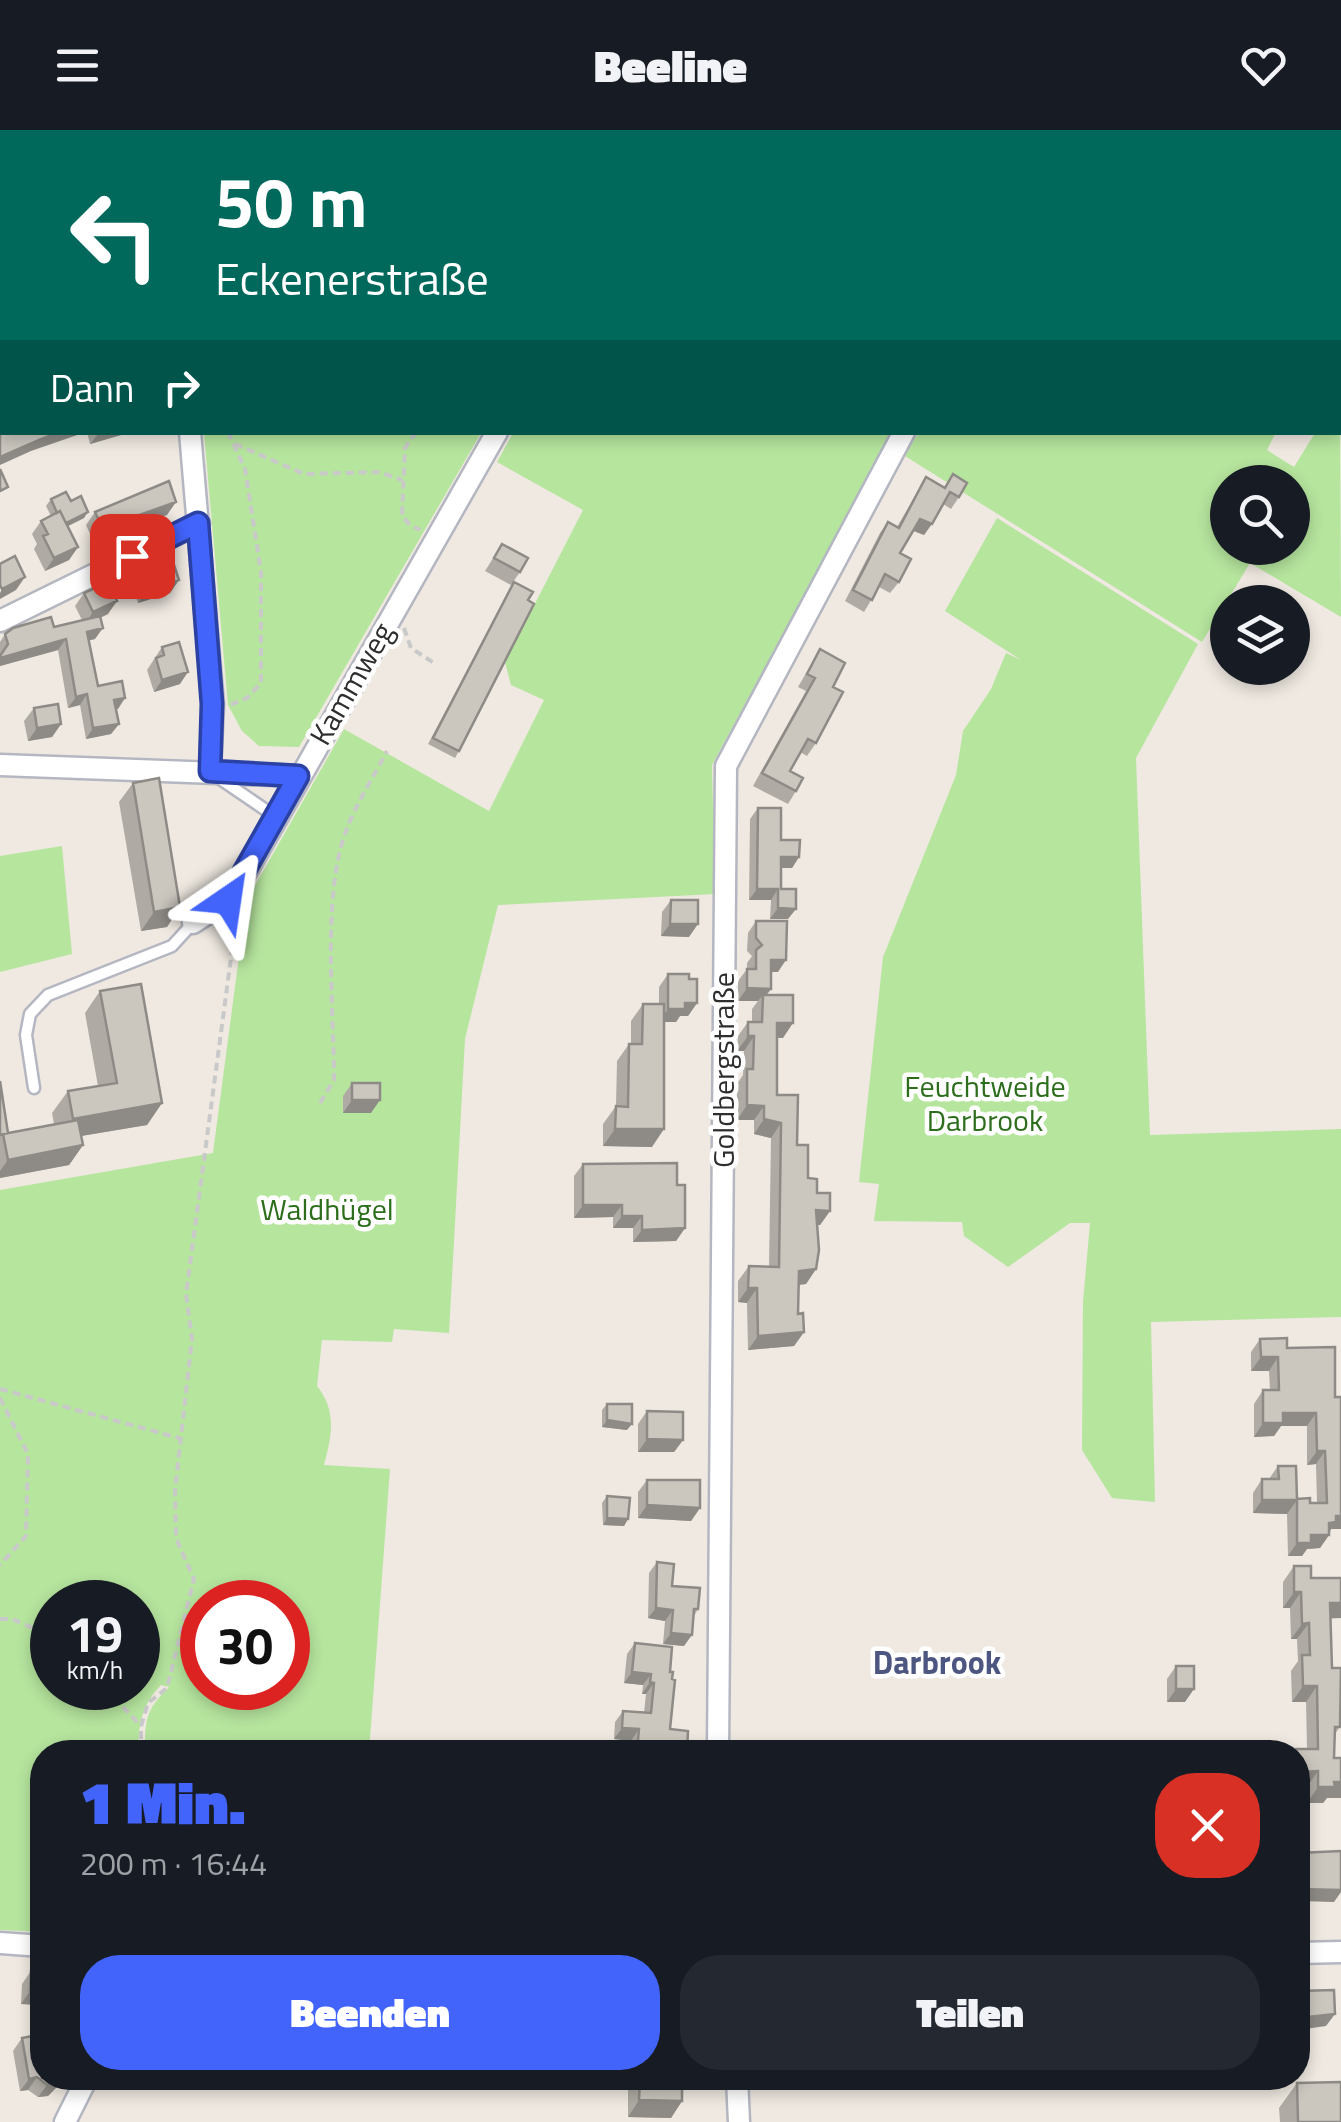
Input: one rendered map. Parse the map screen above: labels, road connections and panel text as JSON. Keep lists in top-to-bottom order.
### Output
{
  "streets": {
    "street": ["Kammweg", "Goldbergstraße"]
  },
  "districts": ["Darbrook"],
  "parks": ["Feuchtweide Darbrook", "Waldhügel"],
  "page": {
    "header": "Beeline",
    "turn": ["50 m", "Eckenerstraße"],
    "then": "Dann",
    "speed": "19 km/h",
    "limit": "30",
    "heading": ["1 Min.", "200 m · 16:44"],
    "buttons": ["Beenden", "Teilen"]
  }
}
